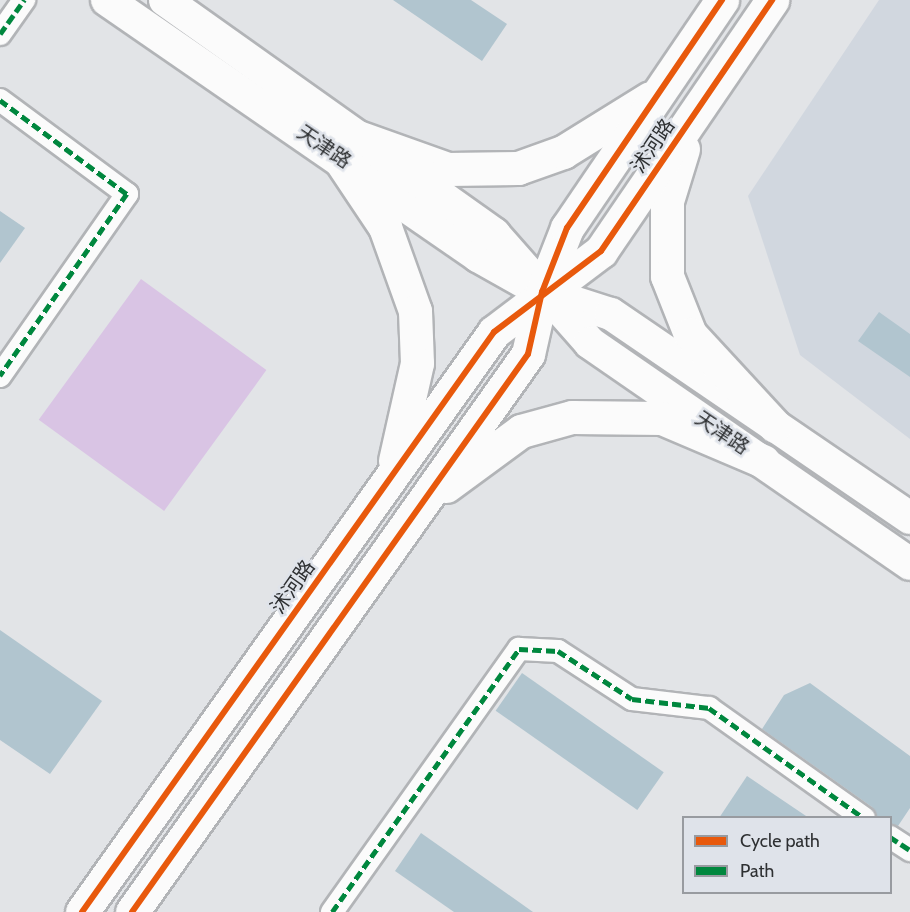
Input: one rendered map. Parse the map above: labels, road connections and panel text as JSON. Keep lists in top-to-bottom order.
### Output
{
  "streets": {
    "main road": ["沭河路", "天津路"]
  },
  "crossings": [
    ["沭河路", "天津路"]
  ],
  "legend": ["Cycle path", "Path"]
}
